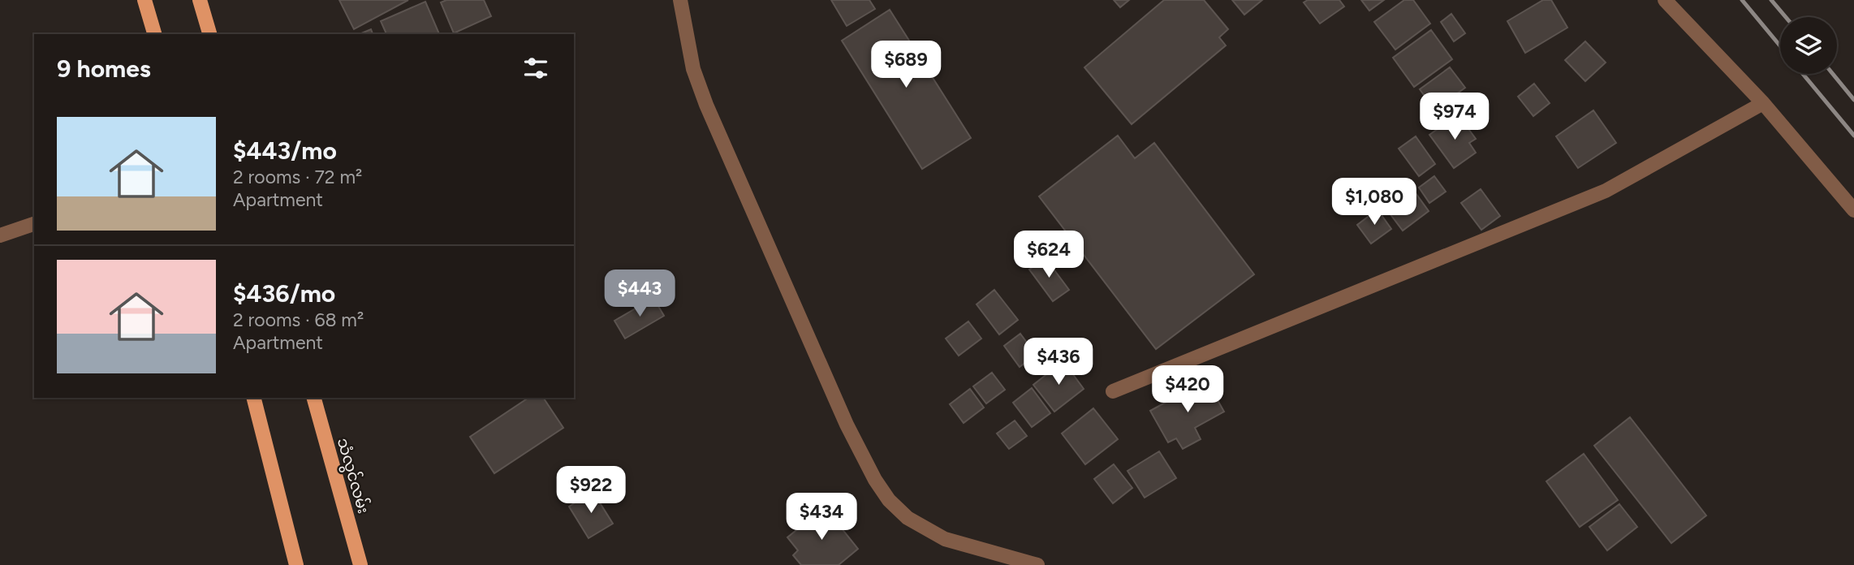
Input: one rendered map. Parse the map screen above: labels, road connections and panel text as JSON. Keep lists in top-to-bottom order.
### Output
{
  "streets": {
    "main road": ["သံလွင်လမ်း"]
  },
  "page": {
    "heading": "9 homes",
    "price": [
      "$689",
      "$974",
      "$1,080",
      "$624",
      "$443",
      "$436",
      "$420",
      "$922",
      "$434"
    ],
    "list": [
      {
        "name": "$443/mo",
        "note": "2 rooms · 72 m² · Apartment"
      },
      {
        "name": "$436/mo",
        "note": "2 rooms · 68 m² · Apartment"
      }
    ]
  }
}
